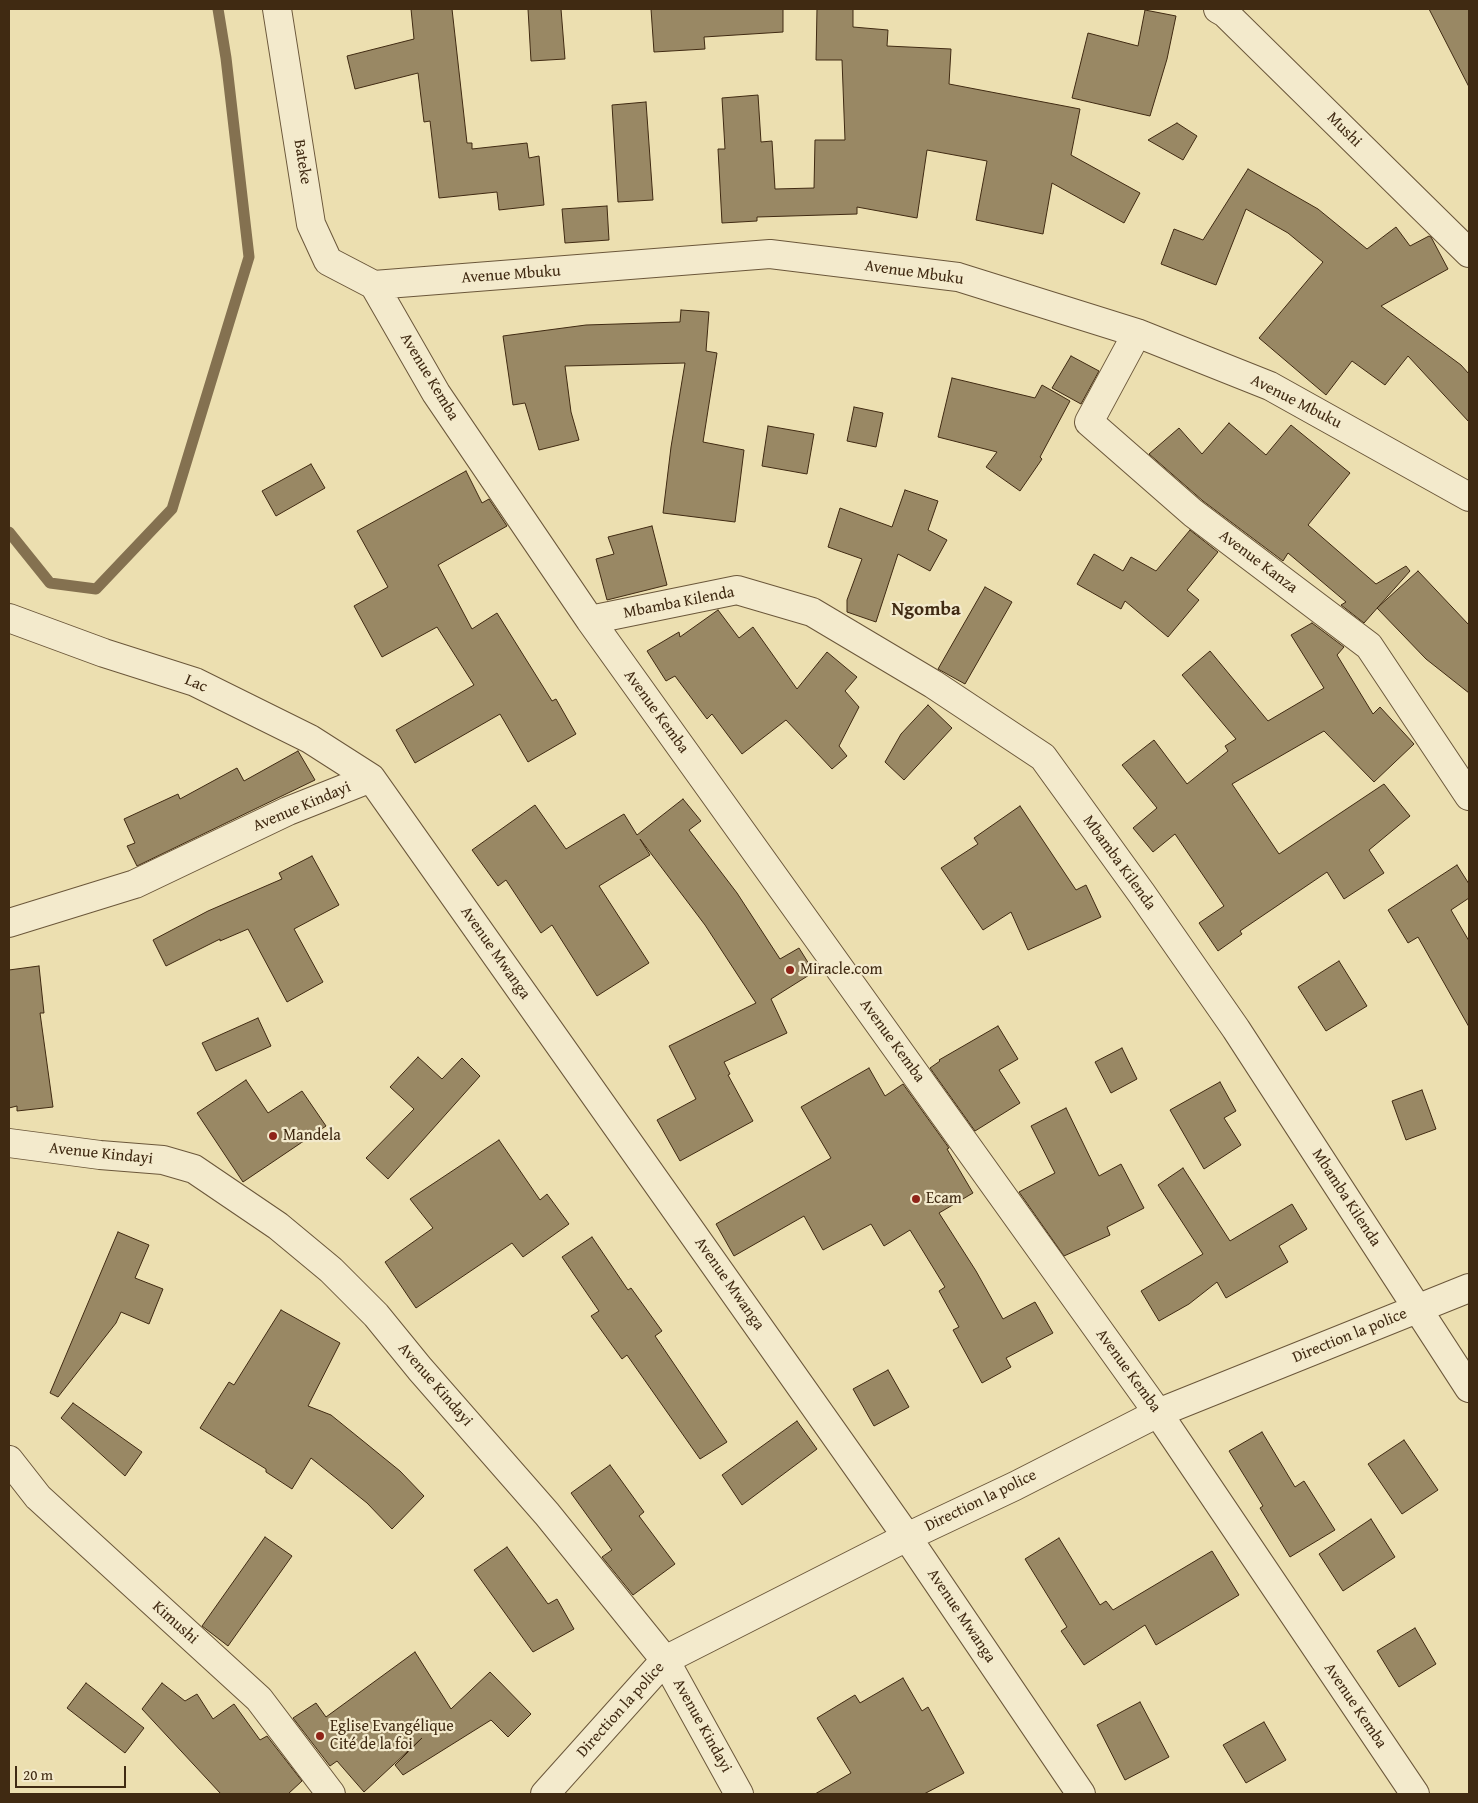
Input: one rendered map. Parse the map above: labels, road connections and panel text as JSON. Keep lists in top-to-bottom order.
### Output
{
  "streets": {
    "street": [
      "Mushi",
      "Bateke",
      "Avenue Mbuku",
      "Avenue Kemba",
      "Avenue Kanza",
      "Mbamba Kilenda",
      "Lac",
      "Avenue Kindayi",
      "Avenue Mwanga",
      "Direction la police",
      "Kimushi"
    ]
  },
  "crossings": [
    ["Bateke", "Avenue Mbuku"],
    ["Bateke", "Avenue Kemba"],
    ["Avenue Mbuku", "Avenue Kemba"],
    ["Avenue Mbuku", "Avenue Kanza"],
    ["Avenue Kemba", "Mbamba Kilenda"],
    ["Avenue Kemba", "Direction la police"],
    ["Mbamba Kilenda", "Direction la police"],
    ["Lac", "Avenue Kindayi"],
    ["Lac", "Avenue Mwanga"],
    ["Avenue Kindayi", "Avenue Mwanga"],
    ["Avenue Kindayi", "Direction la police"],
    ["Avenue Mwanga", "Direction la police"]
  ],
  "districts": ["Ngomba"],
  "places": [
    "Miracle.com",
    "Mandela",
    "Ecam",
    "Eglise Evangélique Cité de la foi"
  ],
  "scale_bar": "20 m"
}
